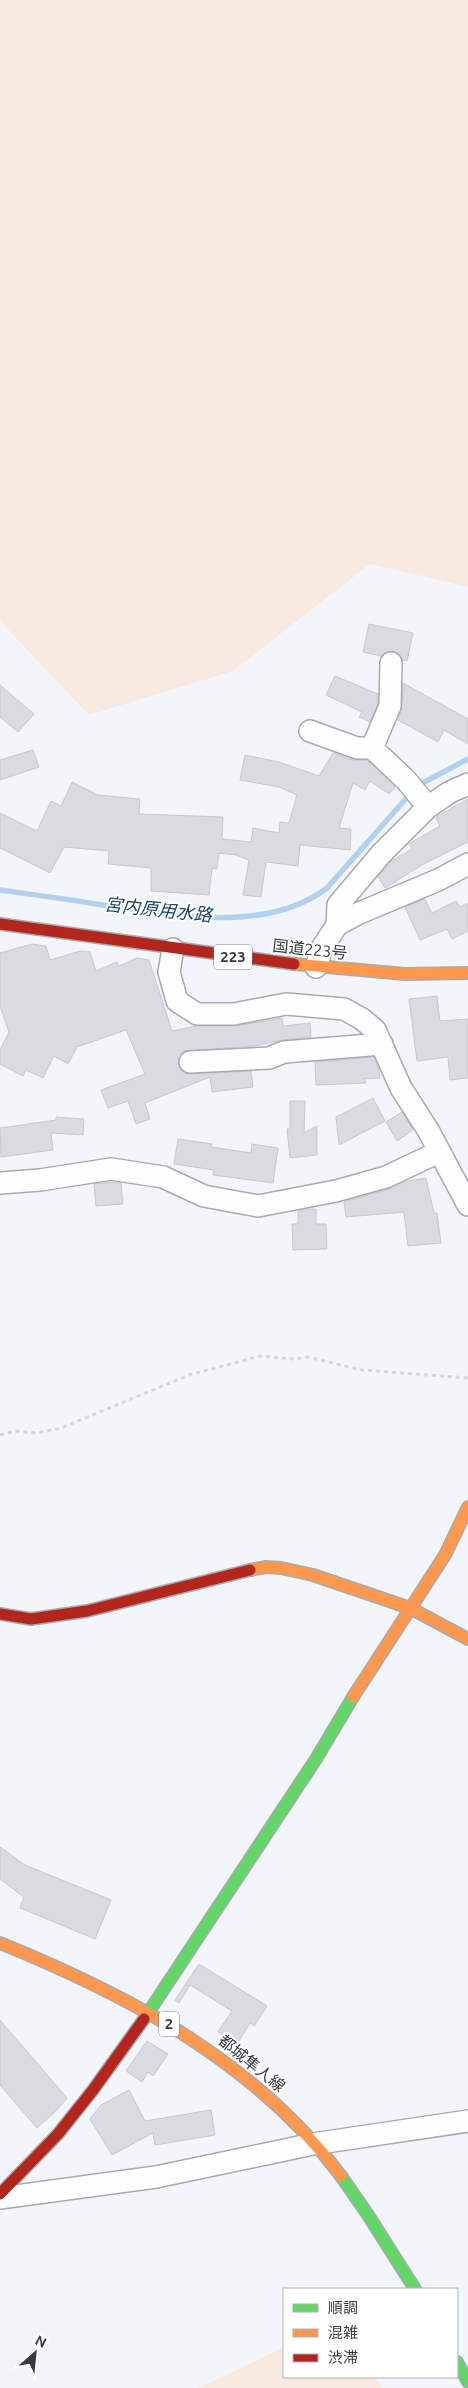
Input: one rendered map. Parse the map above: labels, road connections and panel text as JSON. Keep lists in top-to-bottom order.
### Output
{
  "streets": {
    "main road": [
      "国道223号",
      "223",
      "2",
      "都城隼人線"
    ]
  },
  "water": ["宮内原用水路"],
  "legend": ["順調", "混雑", "渋滞"],
  "north": "top right"
}
